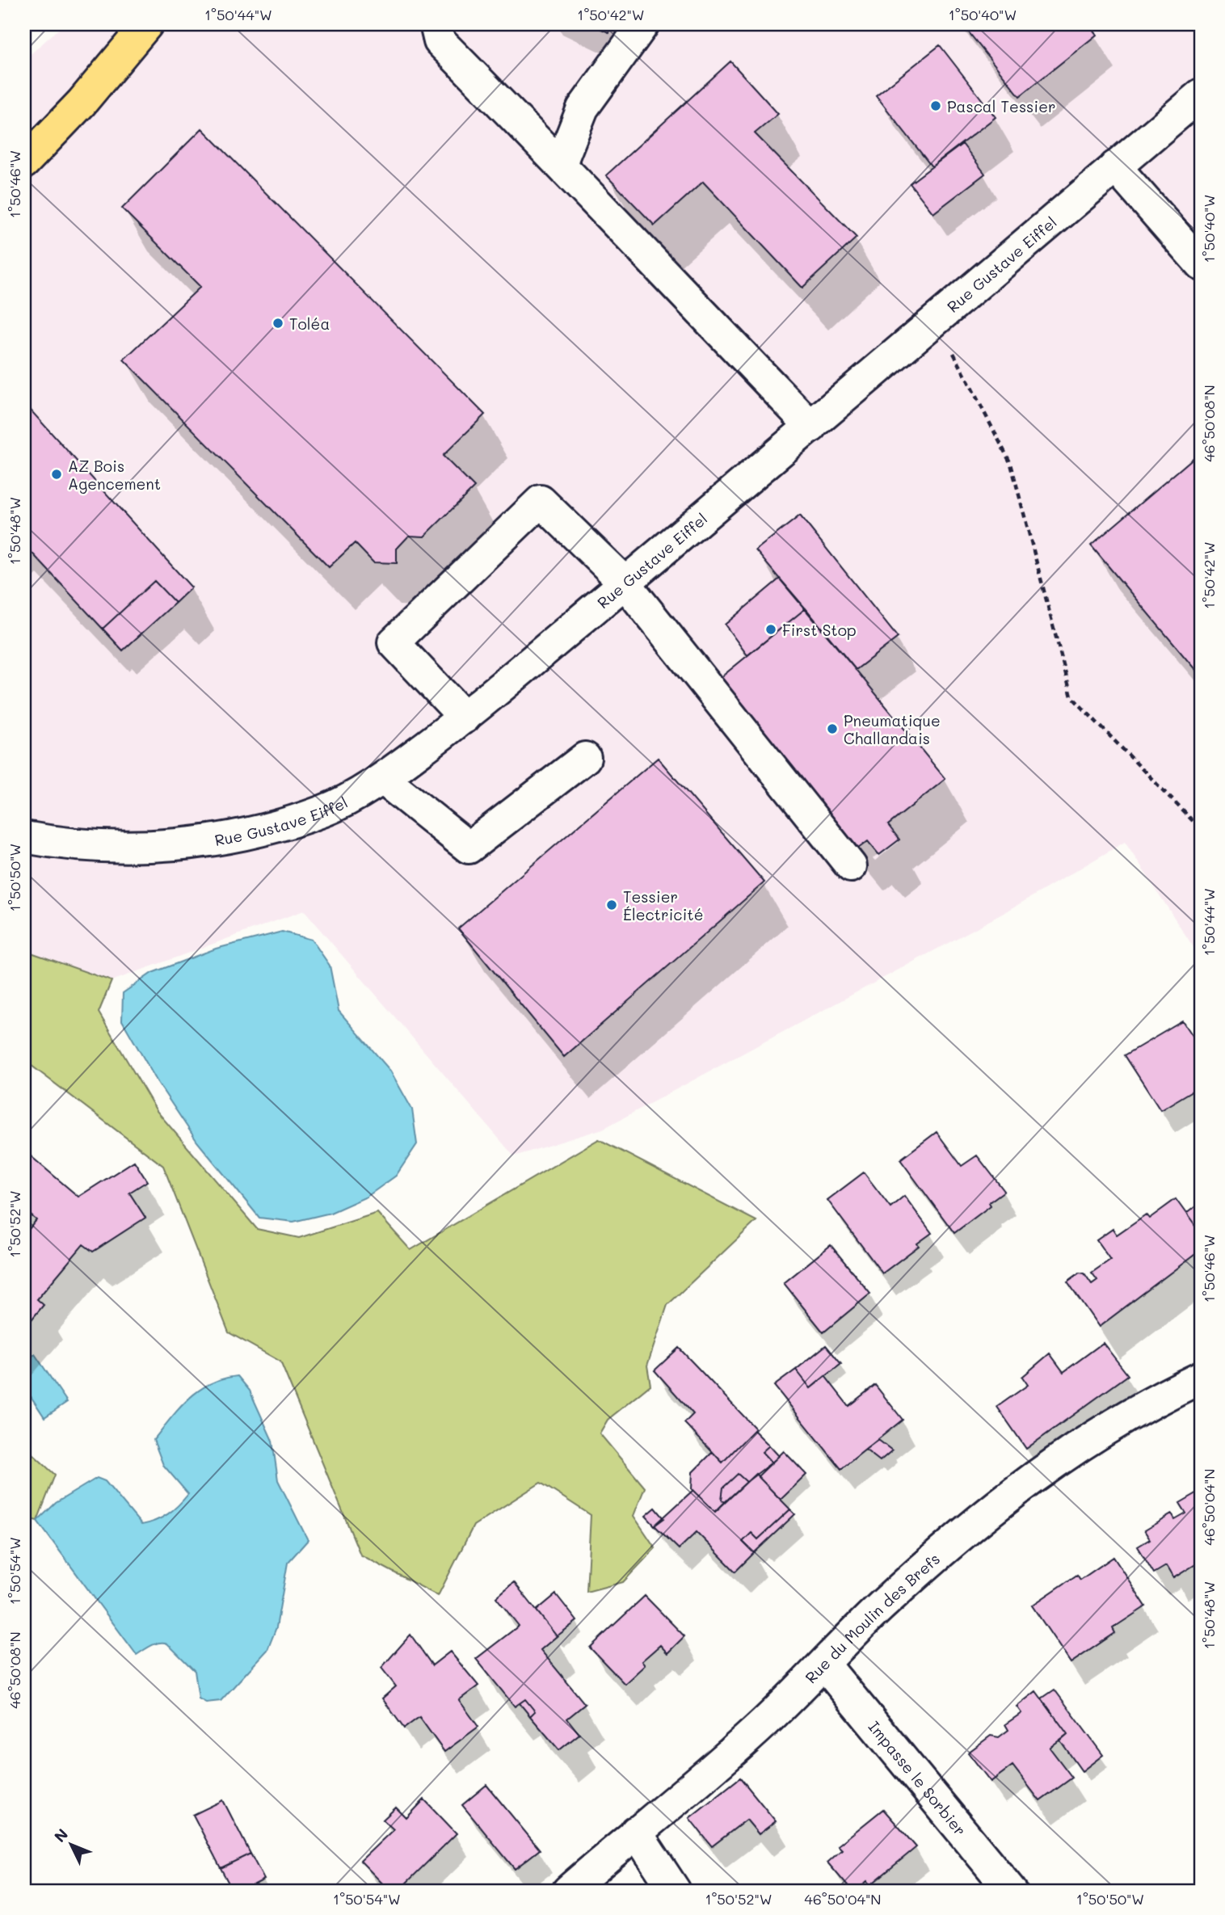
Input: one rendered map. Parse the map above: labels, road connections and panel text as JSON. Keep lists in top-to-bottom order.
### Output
{
  "streets": {
    "street": ["Rue Gustave Eiffel", "Rue du Moulin des Brefs", "Impasse le Sorbier"]
  },
  "crossings": [
    ["Rue du Moulin des Brefs", "Impasse le Sorbier"]
  ],
  "places": [
    "Pascal Tessier",
    "Toléa",
    "AZ Bois Agencement",
    "First Stop",
    "Pneumatique Challandais",
    "Tessier Électricité"
  ],
  "north": "top left",
  "coordinates": [
    "1°50'44\"W",
    "1°50'42\"W",
    "1°50'40\"W",
    "1°50'46\"W",
    "46°50'08\"N",
    "1°50'48\"W",
    "1°50'50\"W",
    "1°50'52\"W",
    "46°50'04\"N",
    "1°50'54\"W"
  ]
}
